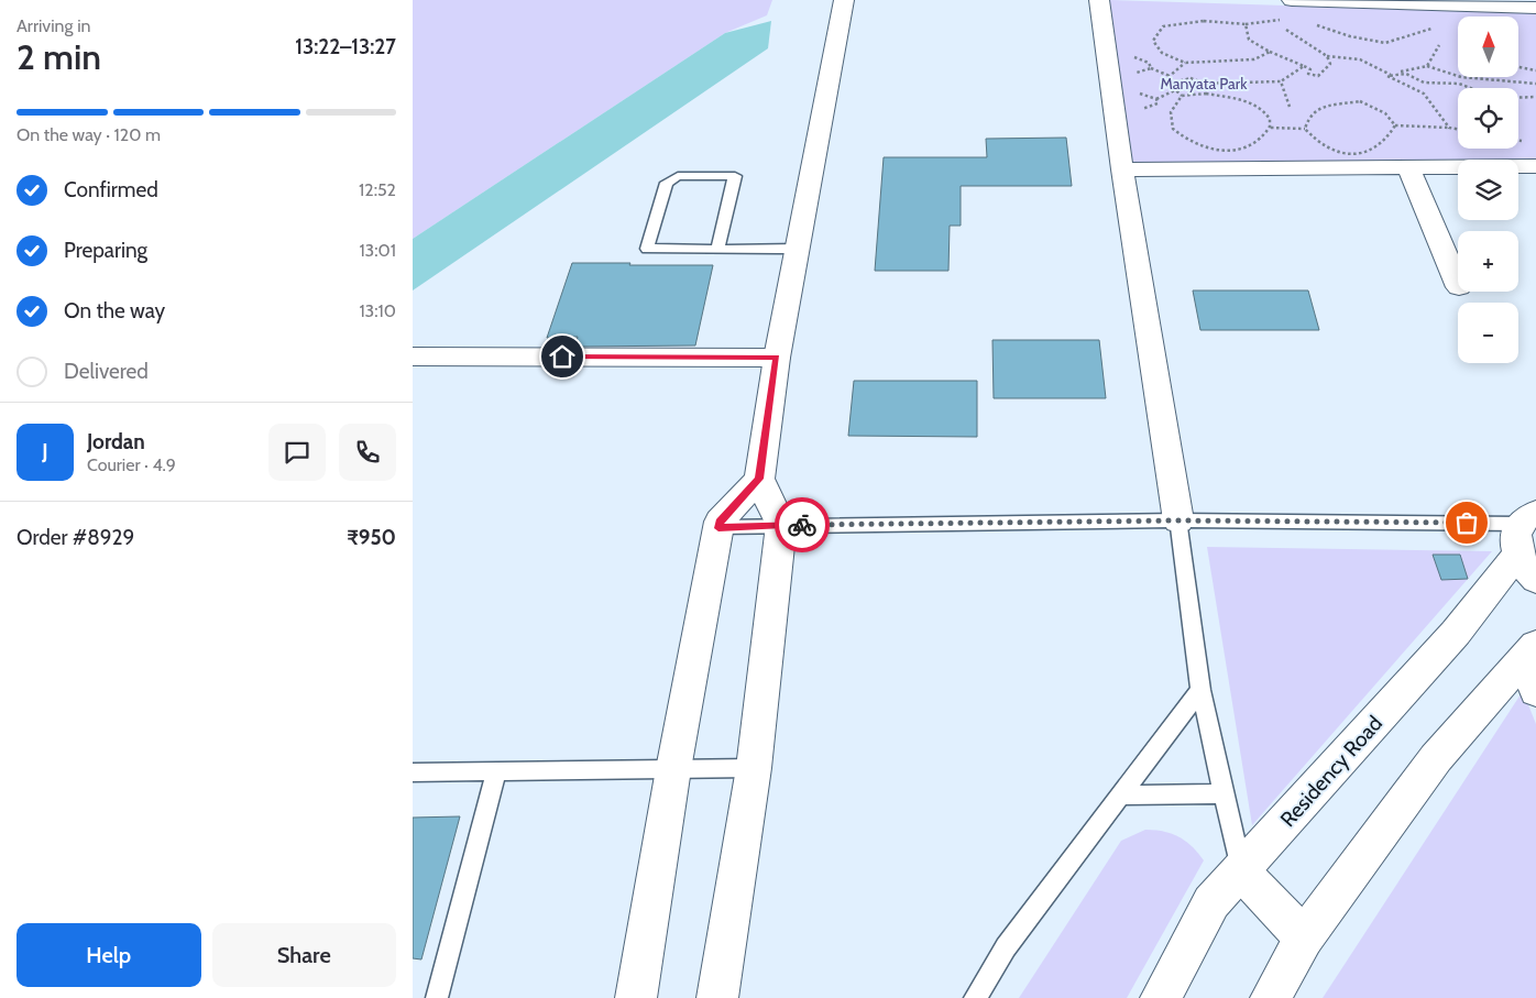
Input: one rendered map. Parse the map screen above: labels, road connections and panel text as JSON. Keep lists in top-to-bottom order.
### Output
{
  "streets": {
    "street": ["Residency Road"]
  },
  "parks": ["Manyata Park"],
  "north": "top",
  "page": {
    "heading": ["2 min", "Arriving in", "13:22–13:27"],
    "panel": [
      "Jordan",
      "Courier · 4.9",
      "Order #8929",
      "₹950"
    ],
    "map_buttons": ["+", "−"],
    "bar": "On the way · 120 m",
    "list": [
      ["Confirmed", "12:52"],
      ["Preparing", "13:01"],
      ["On the way", "13:10"],
      "Delivered"
    ],
    "round": "J",
    "buttons": ["Help", "Share"]
  }
}
